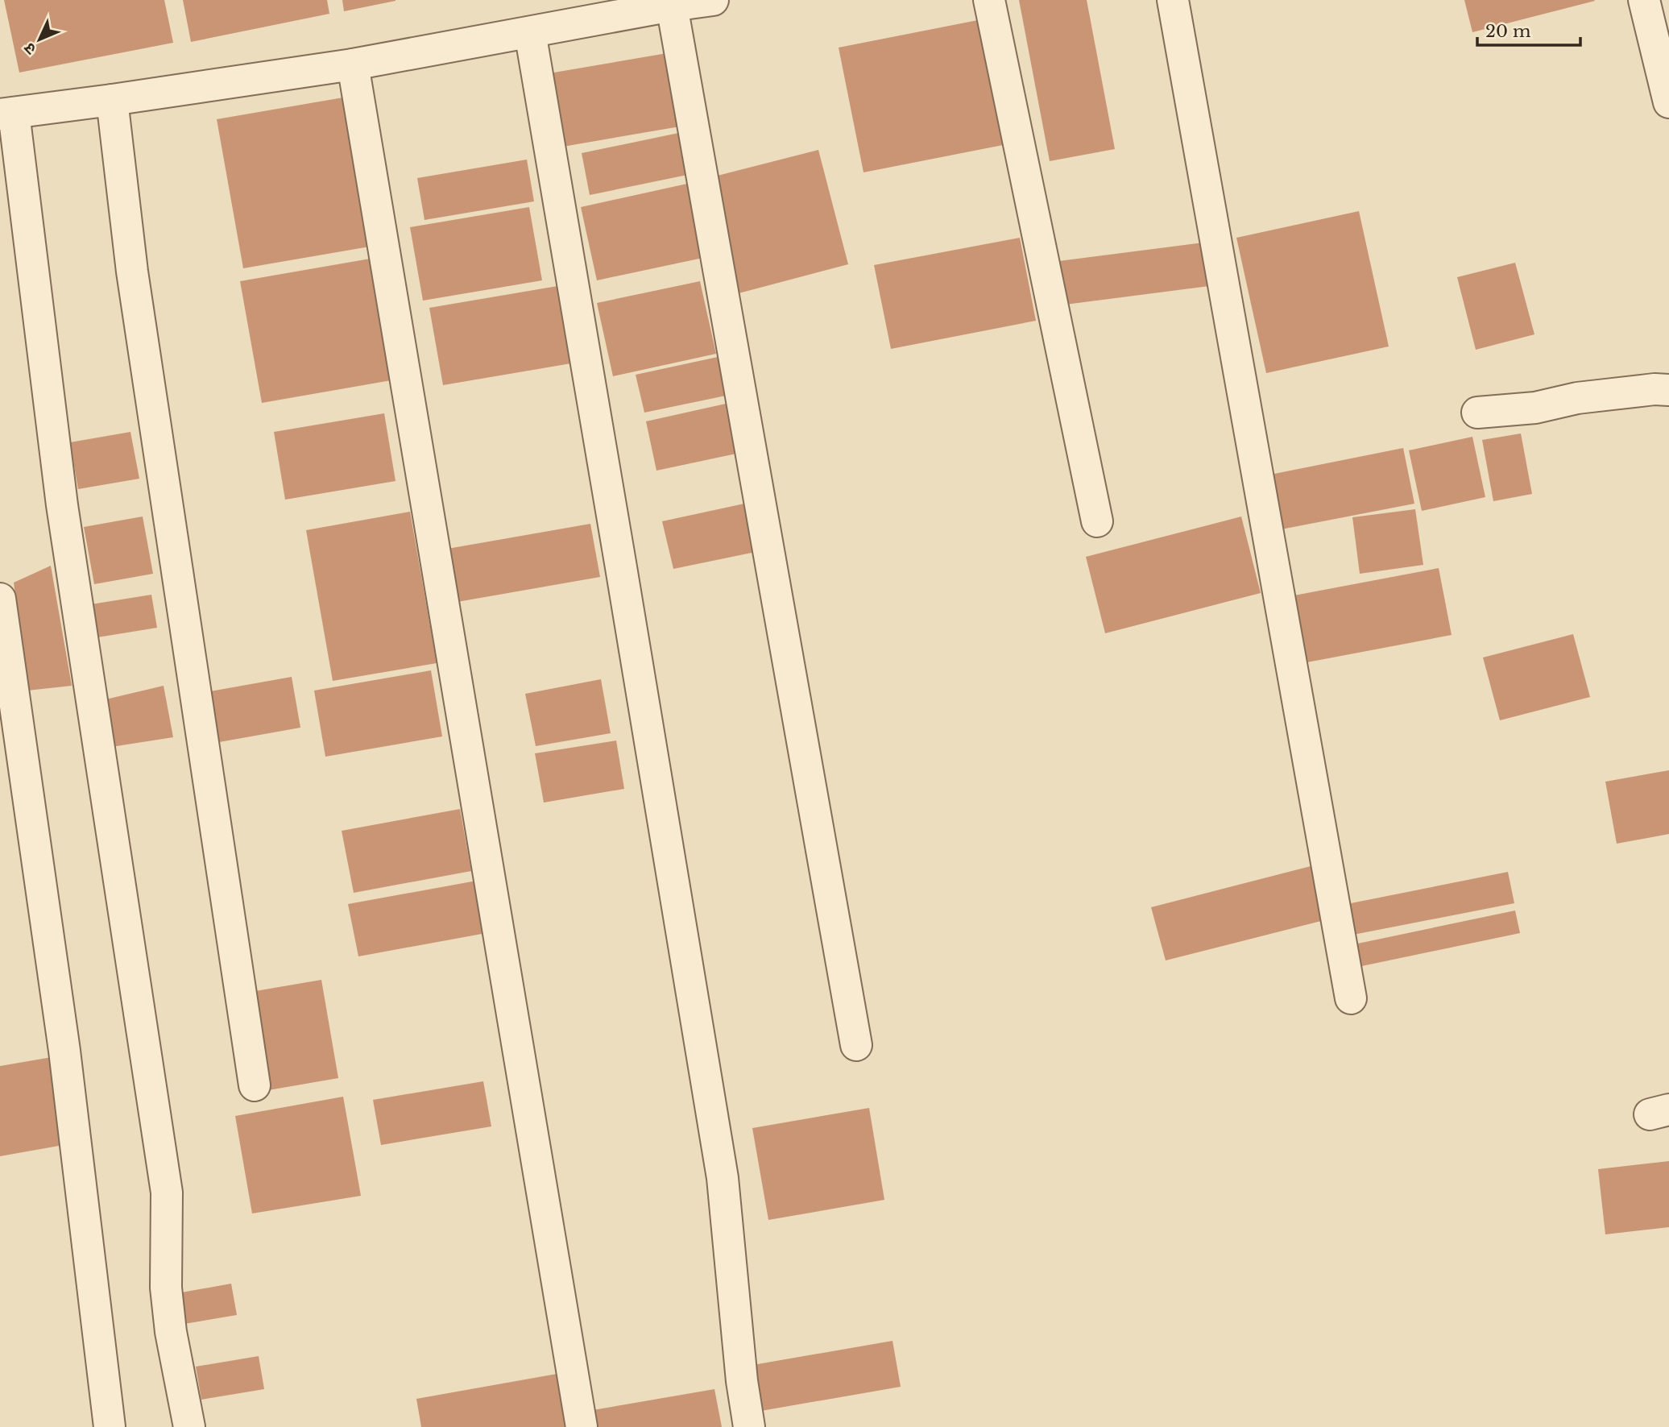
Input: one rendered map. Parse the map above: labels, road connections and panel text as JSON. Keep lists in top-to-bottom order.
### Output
{
  "scale_bar": "20 m",
  "north": "bottom left"
}
